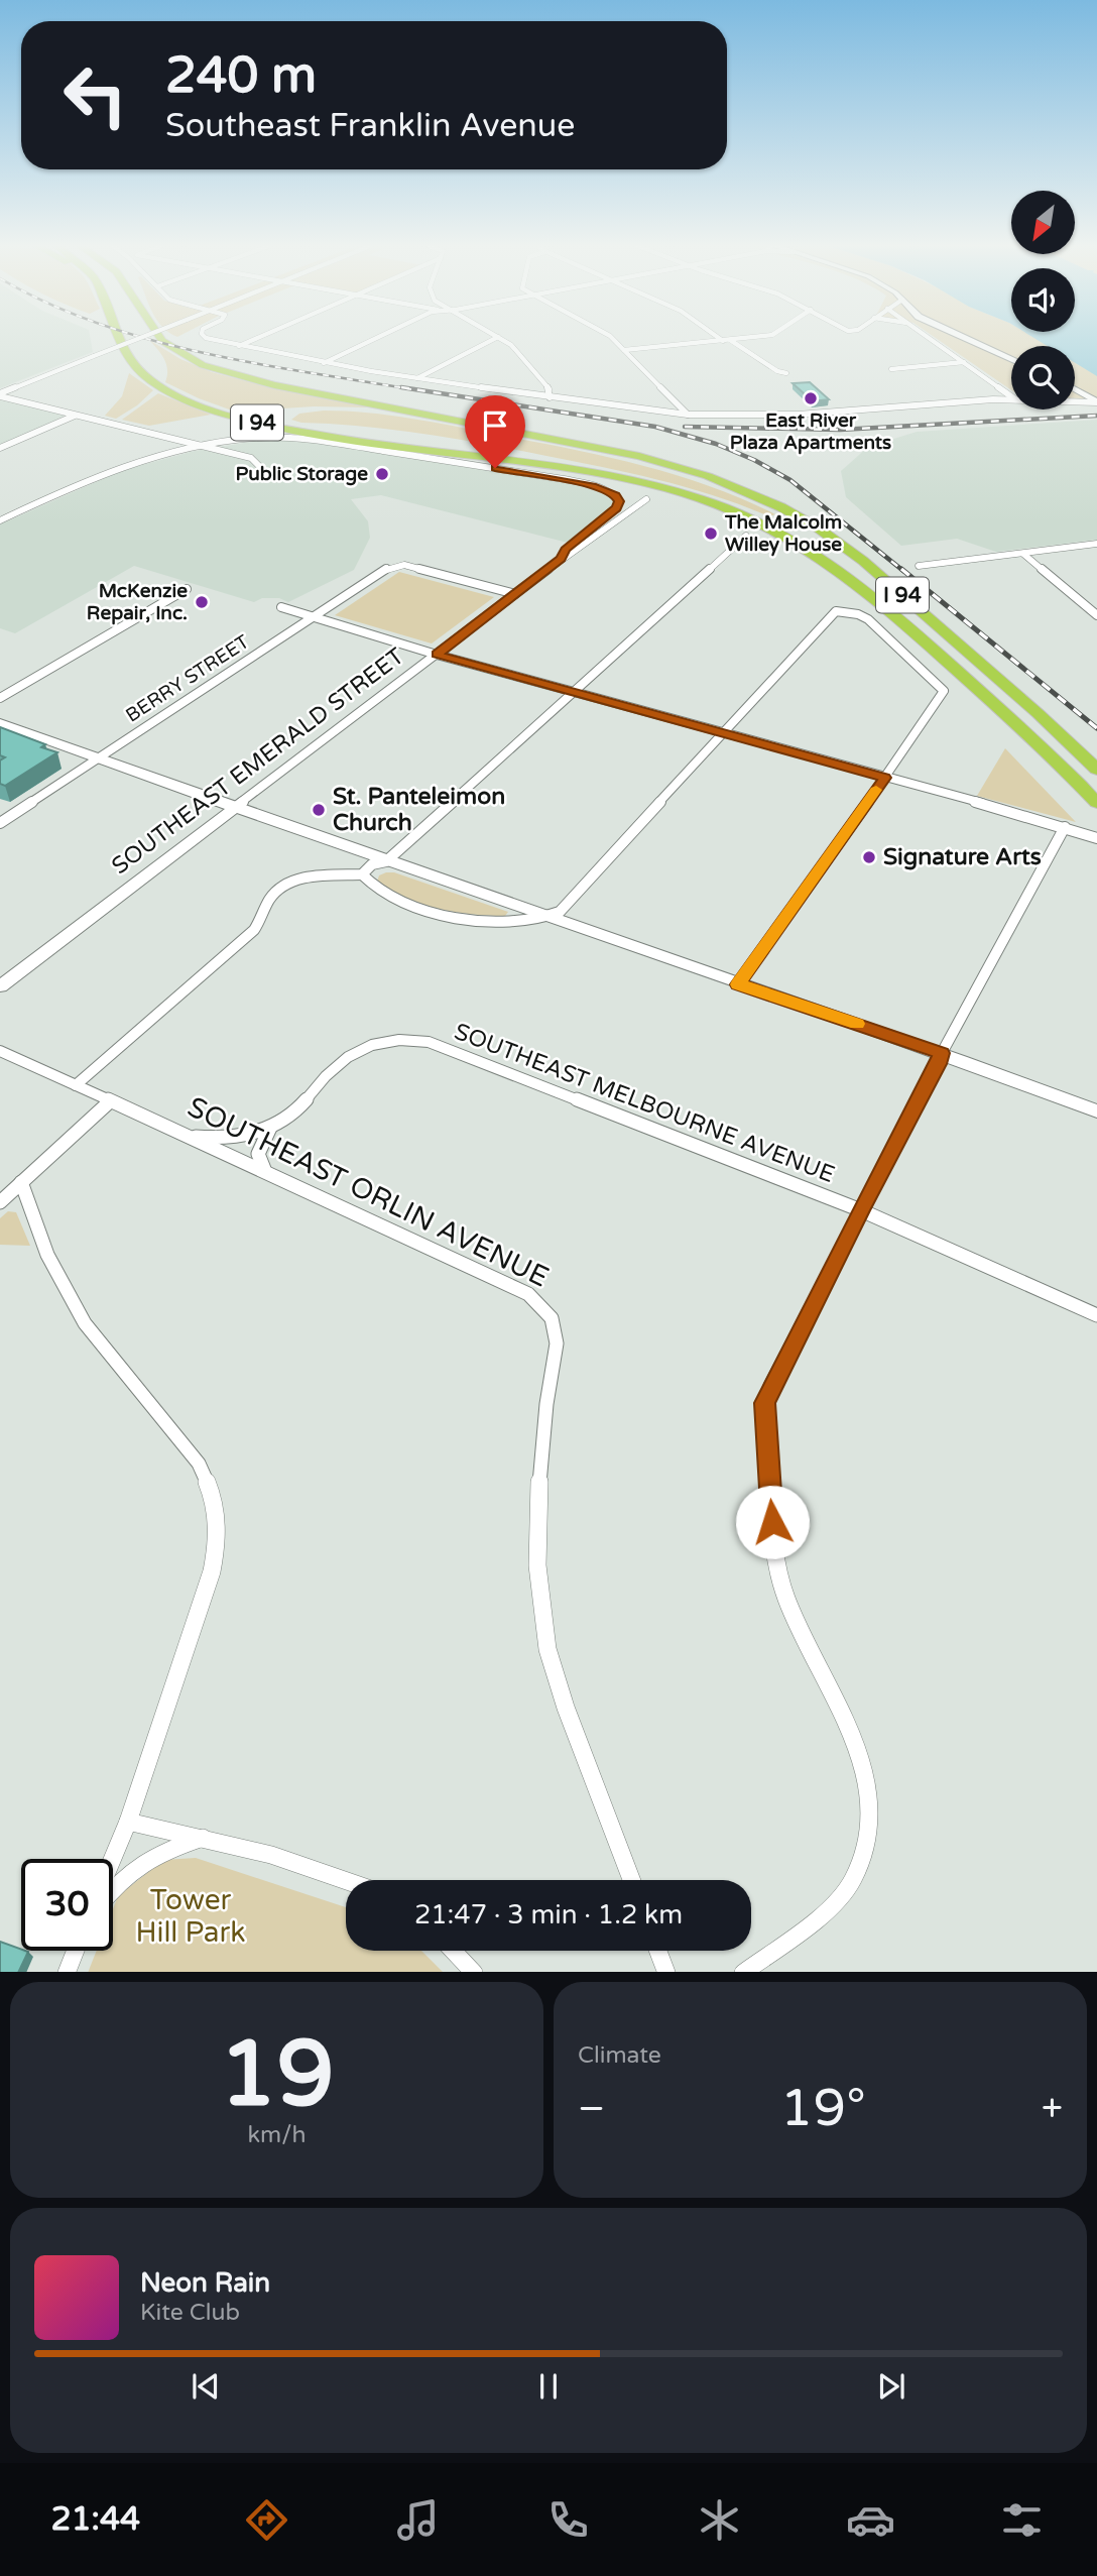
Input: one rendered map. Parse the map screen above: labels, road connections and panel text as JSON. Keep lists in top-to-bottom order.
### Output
{
  "streets": {
    "highway": ["I 94"],
    "street": [
      "BERRY STREET",
      "SOUTHEAST EMERALD STREET",
      "SOUTHEAST MELBOURNE AVENUE",
      "SOUTHEAST ORLIN AVENUE"
    ]
  },
  "crossings": [
    ["BERRY STREET", "SOUTHEAST EMERALD STREET"],
    ["SOUTHEAST MELBOURNE AVENUE", "SOUTHEAST ORLIN AVENUE"]
  ],
  "parks": ["Tower Hill Park"],
  "places": [
    "East River Plaza Apartments",
    "Public Storage",
    "The Malcolm Willey House",
    "McKenzie Repair, Inc.",
    "St. Panteleimon Church",
    "Signature Arts"
  ],
  "north": "bottom left",
  "page": {
    "turn": ["240 m", "Southeast Franklin Avenue"],
    "limit": "30",
    "trip": "21:47 · 3 min · 1.2 km",
    "tile": [
      ["19", "km/h"],
      "Climate"
    ],
    "heat": ["−", "19°", "+"],
    "song": ["Neon Rain", "Kite Club"],
    "tabs": "21:44"
  }
}
